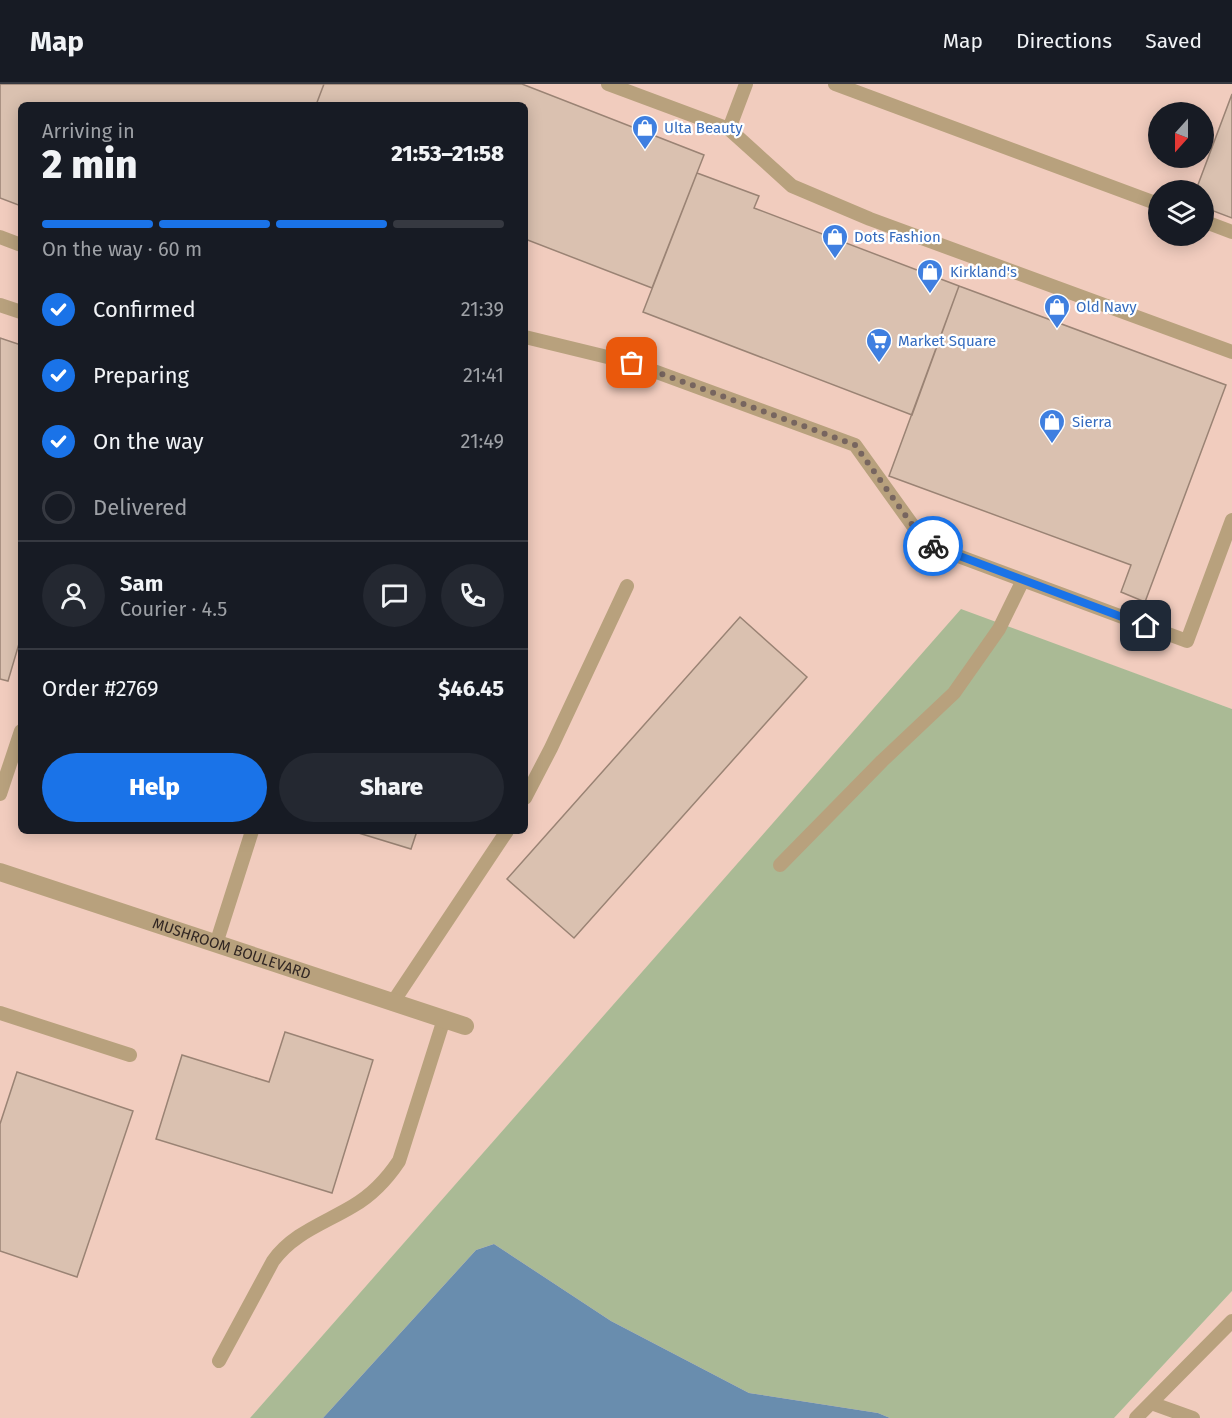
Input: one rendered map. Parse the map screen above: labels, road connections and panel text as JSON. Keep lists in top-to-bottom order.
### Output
{
  "streets": {
    "street": ["MUSHROOM BOULEVARD"]
  },
  "places": {
    "shop": [
      "Ulta Beauty",
      "Dots Fashion",
      "Kirkland's",
      "Old Navy",
      "Sierra"
    ],
    "supermarket": ["Market Square"]
  },
  "north": "bottom",
  "page": {
    "header": "Map",
    "nav": ["Map", "Directions", "Saved"],
    "heading": ["2 min", "Arriving in", "21:53–21:58"],
    "panel": [
      "Sam",
      "Courier · 4.5",
      "Order #2769",
      "$46.45"
    ],
    "bar": "On the way · 60 m",
    "list": [
      ["Confirmed", "21:39"],
      ["Preparing", "21:41"],
      ["On the way", "21:49"],
      "Delivered"
    ],
    "buttons": ["Help", "Share"]
  }
}
